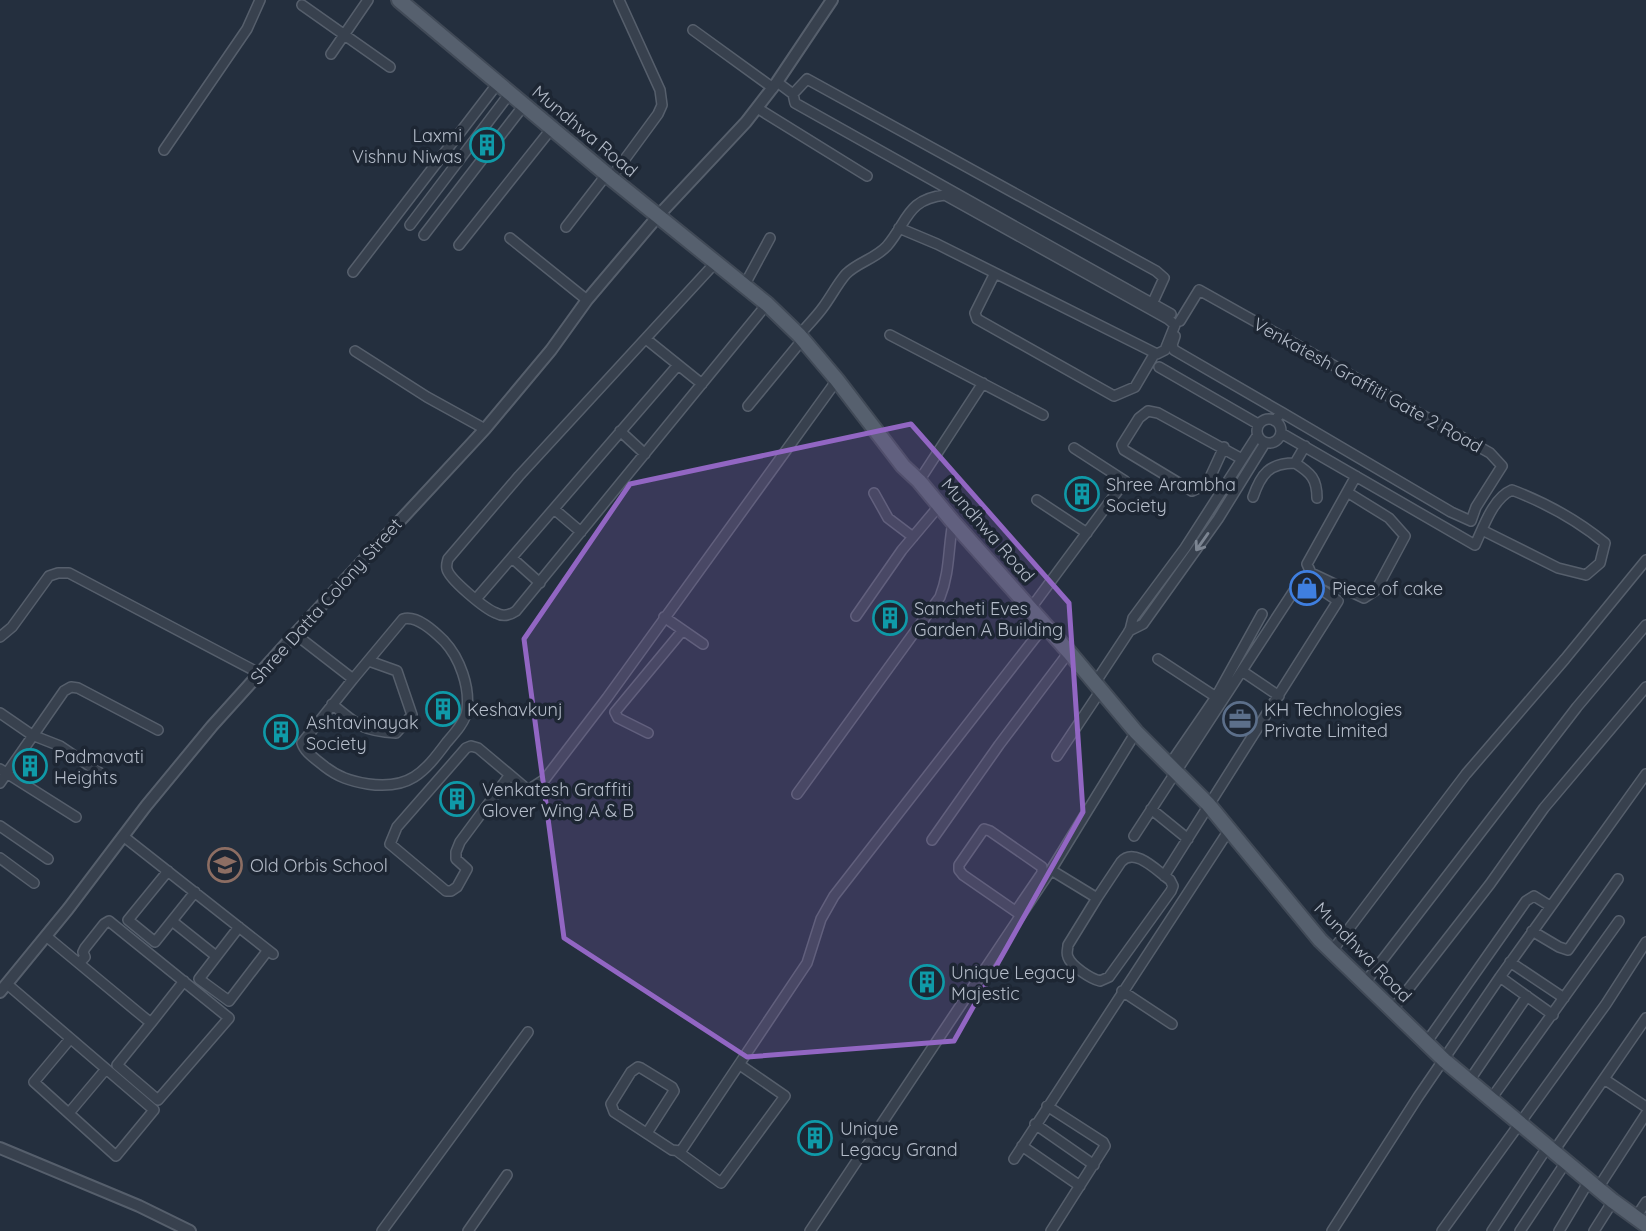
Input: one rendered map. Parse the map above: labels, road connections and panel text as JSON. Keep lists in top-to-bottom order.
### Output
{
  "streets": {
    "main road": ["Mundhwa Road"],
    "street": ["Venkatesh Graffiti Gate 2 Road", "Shree Datta Colony Street"]
  },
  "crossings": [
    ["Mundhwa Road", "Shree Datta Colony Street"]
  ],
  "places": {
    "building": [
      "Laxmi Vishnu Niwas",
      "Shree Arambha Society",
      "Sancheti Eves Garden A Building",
      "Keshavkunj",
      "Ashtavinayak Society",
      "Padmavati Heights",
      "Venkatesh Graffiti Glover Wing A & B",
      "Unique Legacy Majestic",
      "Unique Legacy Grand"
    ],
    "shop": ["Piece of cake"],
    "office": ["KH Technologies Private Limited"],
    "school or university": ["Old Orbis School"]
  }
}
